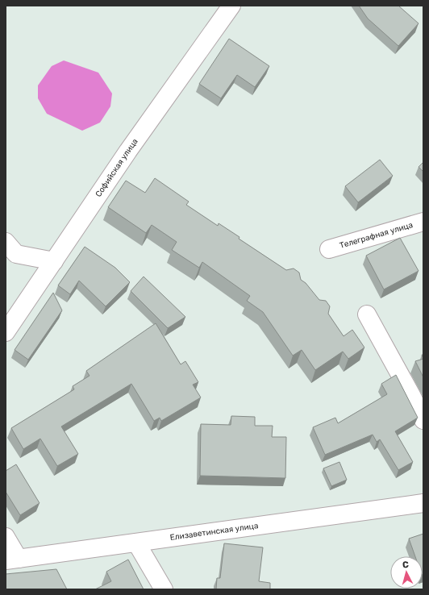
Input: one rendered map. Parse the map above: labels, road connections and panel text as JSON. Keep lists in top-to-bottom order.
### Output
{
  "streets": {
    "street": ["Софийская улица", "Телеграфная улица", "Елизаветинская улица"]
  },
  "north": "top"
}
